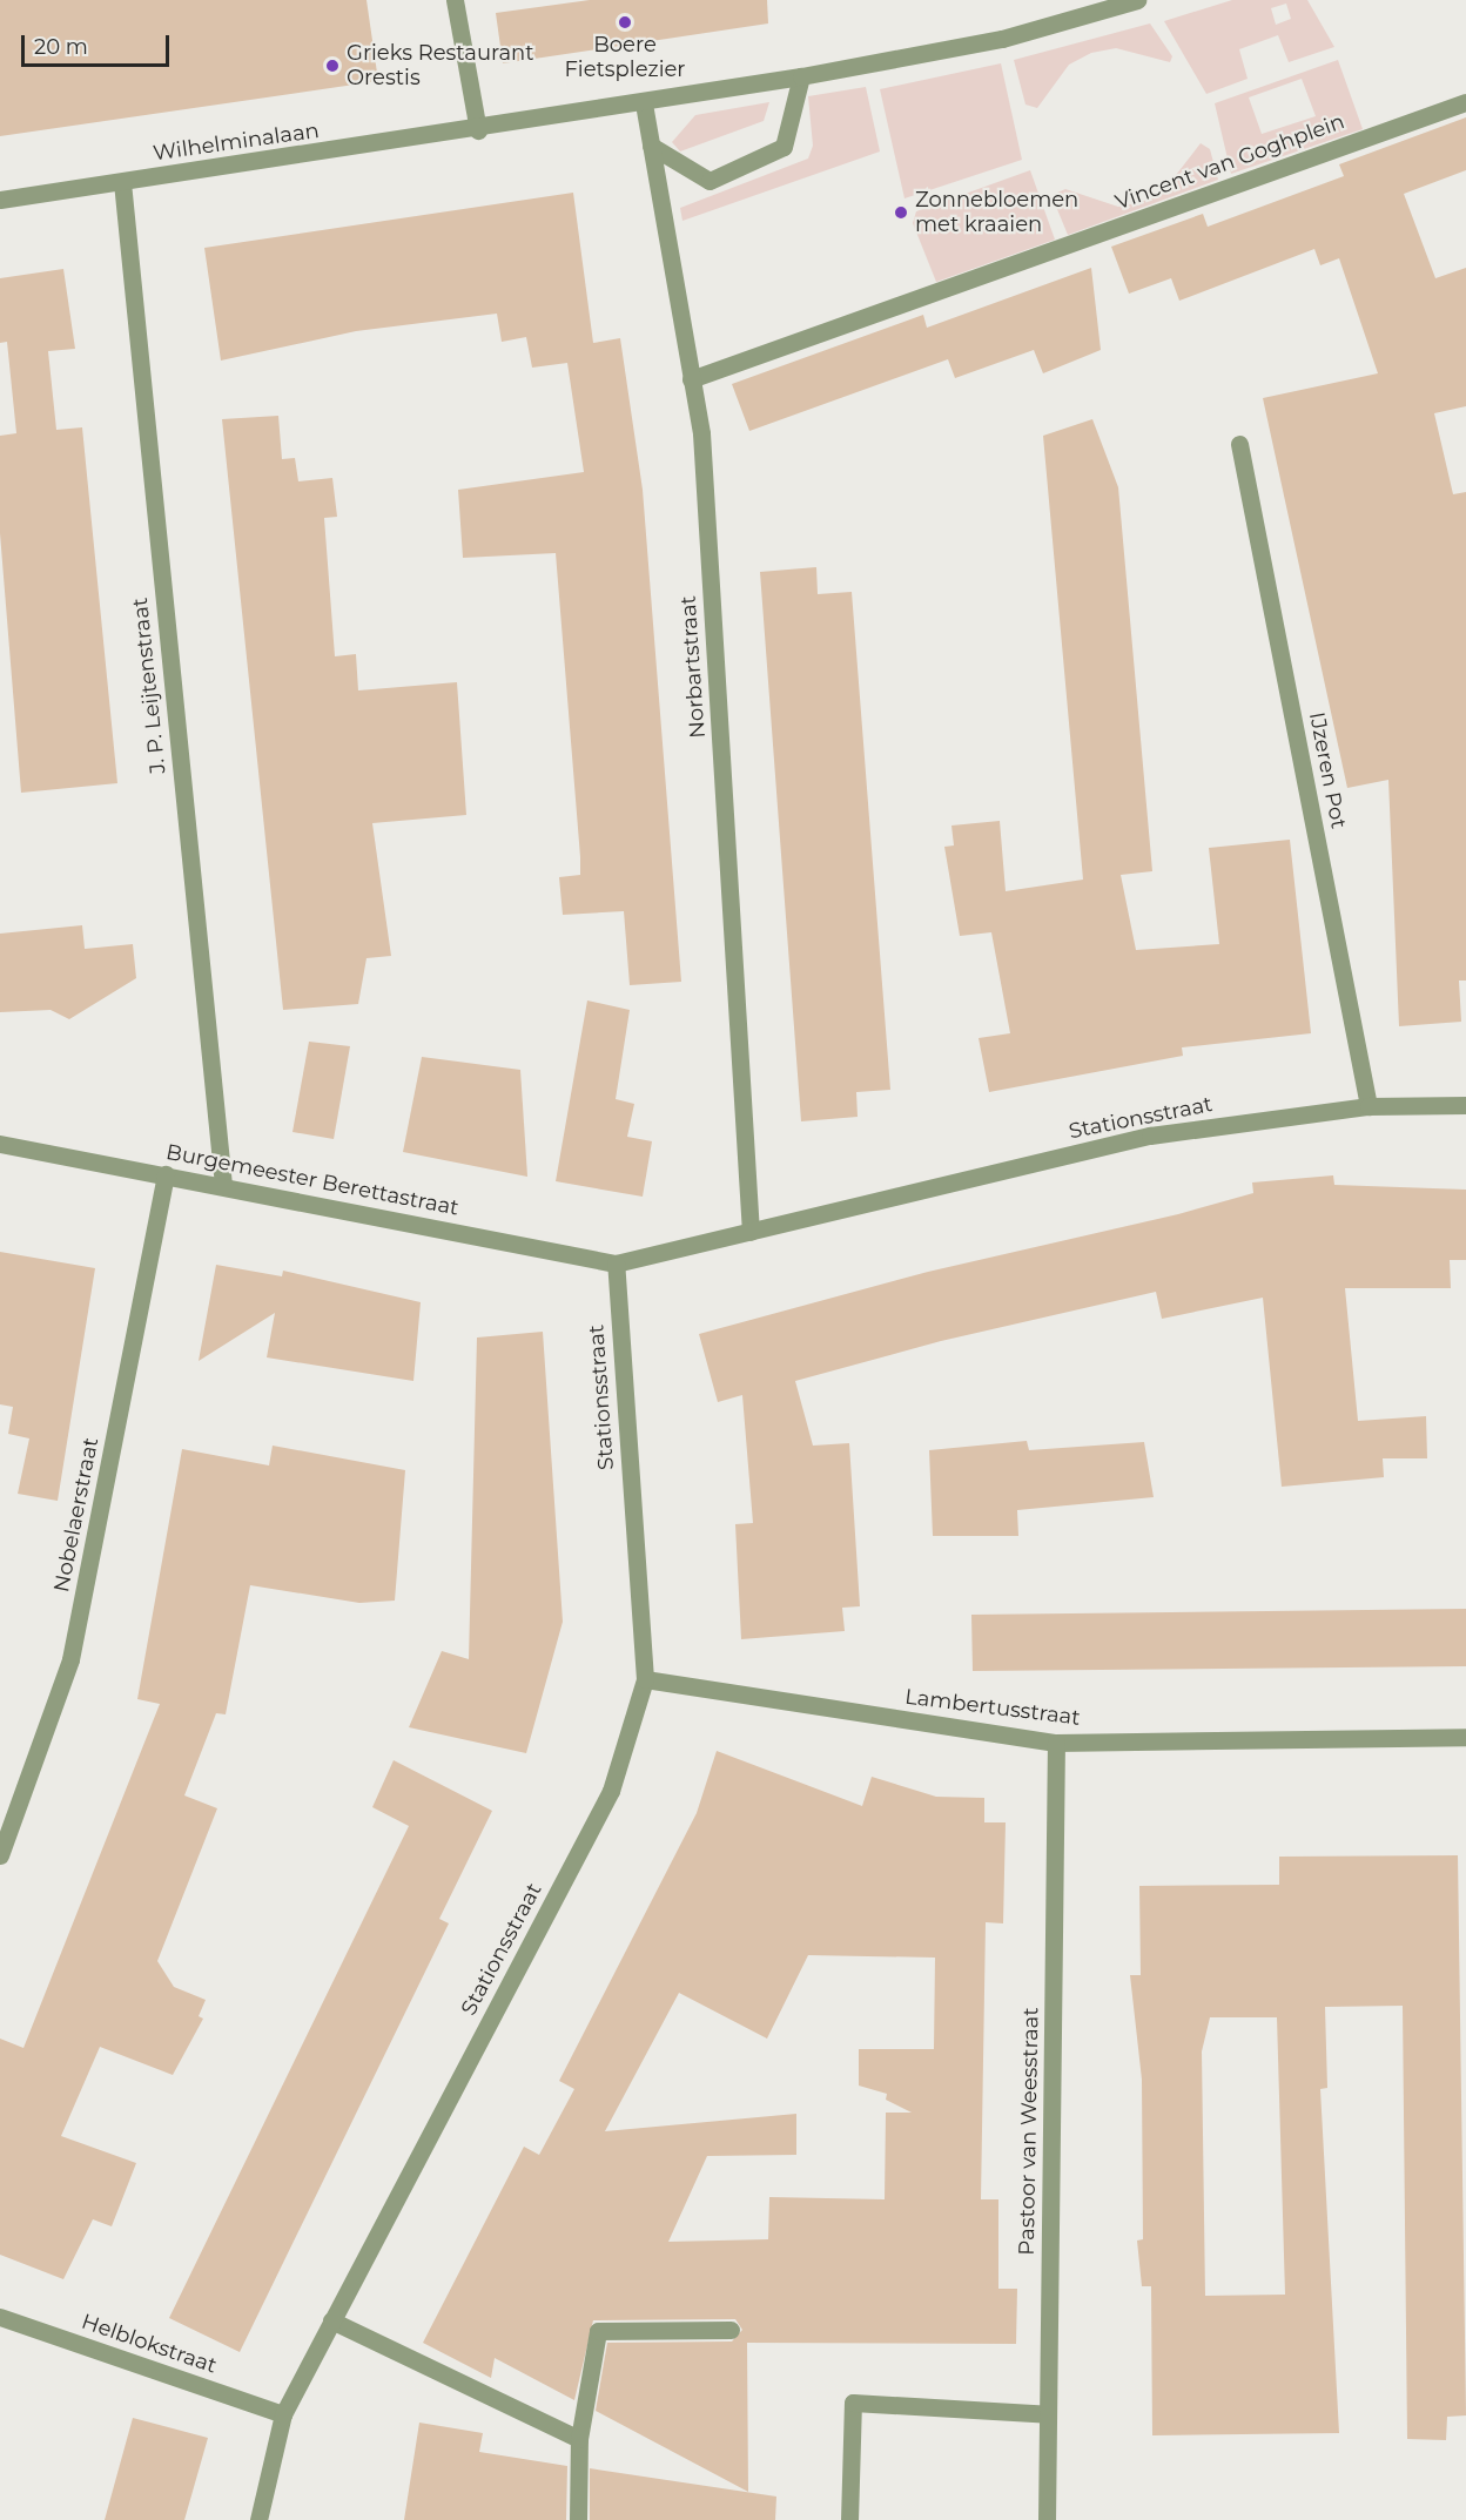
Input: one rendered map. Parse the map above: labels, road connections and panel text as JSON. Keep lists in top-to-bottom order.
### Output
{
  "streets": {
    "street": [
      "Wilhelminalaan",
      "Vincent van Goghplein",
      "Norbartstraat",
      "J. P. Leijtenstraat",
      "IJzeren Pot",
      "Stationsstraat",
      "Burgemeester Berettastraat",
      "Nobelaerstraat",
      "Lambertusstraat",
      "Pastoor van Weesstraat",
      "Helblokstraat"
    ]
  },
  "crossings": [
    ["Wilhelminalaan", "J. P. Leijtenstraat"],
    ["Vincent van Goghplein", "Norbartstraat"],
    ["Norbartstraat", "Stationsstraat"],
    ["J. P. Leijtenstraat", "Burgemeester Berettastraat"],
    ["IJzeren Pot", "Stationsstraat"],
    ["Stationsstraat", "Burgemeester Berettastraat"],
    ["Stationsstraat", "Lambertusstraat"],
    ["Stationsstraat", "Helblokstraat"],
    ["Burgemeester Berettastraat", "Nobelaerstraat"],
    ["Lambertusstraat", "Pastoor van Weesstraat"]
  ],
  "places": ["Boere Fietsplezier", "Grieks Restaurant Orestis", "Zonnebloemen met kraaien"],
  "scale_bar": "20 m"
}
